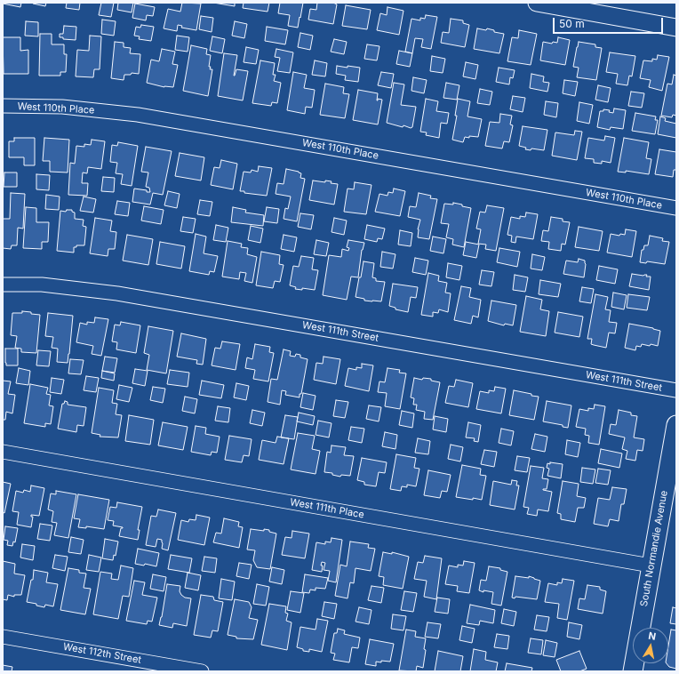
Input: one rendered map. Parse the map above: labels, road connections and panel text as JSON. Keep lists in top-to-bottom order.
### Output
{
  "streets": {
    "main road": ["South Normandie Avenue"],
    "street": [
      "West 110th Place",
      "West 111th Street",
      "West 111th Place",
      "West 112th Street"
    ]
  },
  "crossings": [
    ["West 111th Place", "South Normandie Avenue"]
  ],
  "scale_bar": "50 m",
  "north": "top"
}
